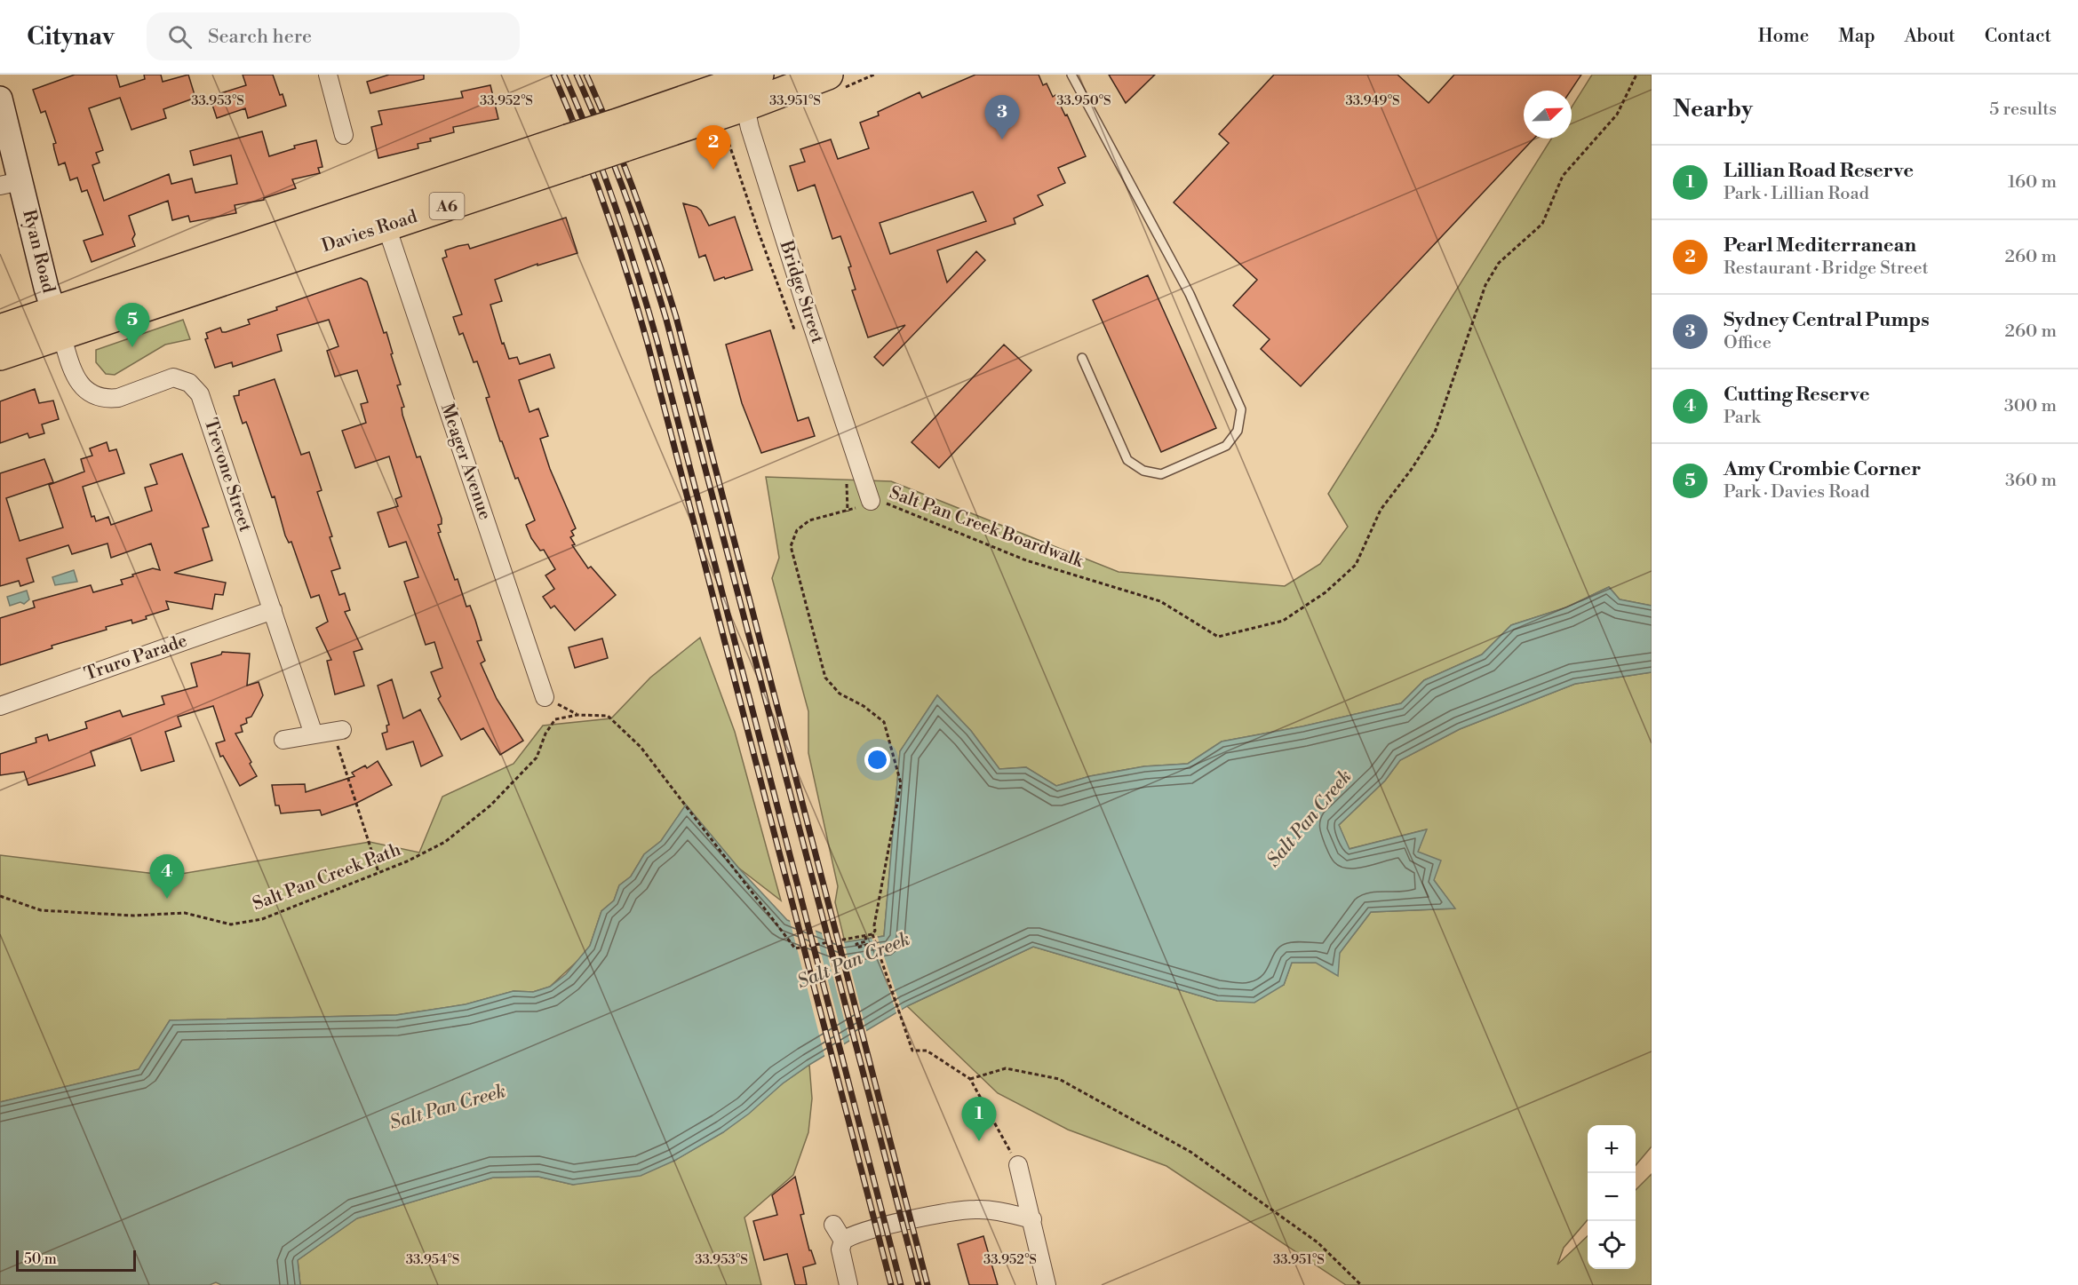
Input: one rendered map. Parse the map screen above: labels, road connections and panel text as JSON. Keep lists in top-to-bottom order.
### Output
{
  "streets": {
    "highway": ["A6", "Davies Road"],
    "main road": ["Ryan Road"],
    "street": [
      "Bridge Street",
      "Meager Avenue",
      "Trevone Street",
      "Truro Parade"
    ],
    "path": ["Salt Pan Creek Boardwalk", "Salt Pan Creek Path"]
  },
  "crossings": [
    ["Davies Road", "Ryan Road"],
    ["Davies Road", "Bridge Street"],
    ["Davies Road", "Meager Avenue"],
    ["Davies Road", "Trevone Street"],
    ["Ryan Road", "Trevone Street"],
    ["Bridge Street", "Salt Pan Creek Boardwalk"],
    ["Trevone Street", "Truro Parade"]
  ],
  "water": ["Salt Pan Creek"],
  "scale_bar": "50 m",
  "north": "top right",
  "page": {
    "header": "Citynav",
    "search": "Search here",
    "nav": [
      "Home",
      "Map",
      "About",
      "Contact"
    ],
    "heading": ["Nearby", "5 results"],
    "pins": [
      "3",
      "2",
      "5",
      "4",
      "1"
    ],
    "list": [
      {
        "mark": "1",
        "name": "Lillian Road Reserve",
        "note": "Park · Lillian Road",
        "value": "160 m"
      },
      {
        "mark": "2",
        "name": "Pearl Mediterranean",
        "note": "Restaurant · Bridge Street",
        "value": "260 m"
      },
      {
        "mark": "3",
        "name": "Sydney Central Pumps",
        "note": "Office",
        "value": "260 m"
      },
      {
        "mark": "4",
        "name": "Cutting Reserve",
        "note": "Park",
        "value": "300 m"
      },
      {
        "mark": "5",
        "name": "Amy Crombie Corner",
        "note": "Park · Davies Road",
        "value": "360 m"
      }
    ],
    "map_buttons": ["+", "−"],
    "scale": "50 m"
  },
  "coordinates": [
    "33.953°S",
    "33.952°S",
    "33.951°S",
    "33.950°S",
    "33.949°S",
    "33.954°S"
  ]
}
